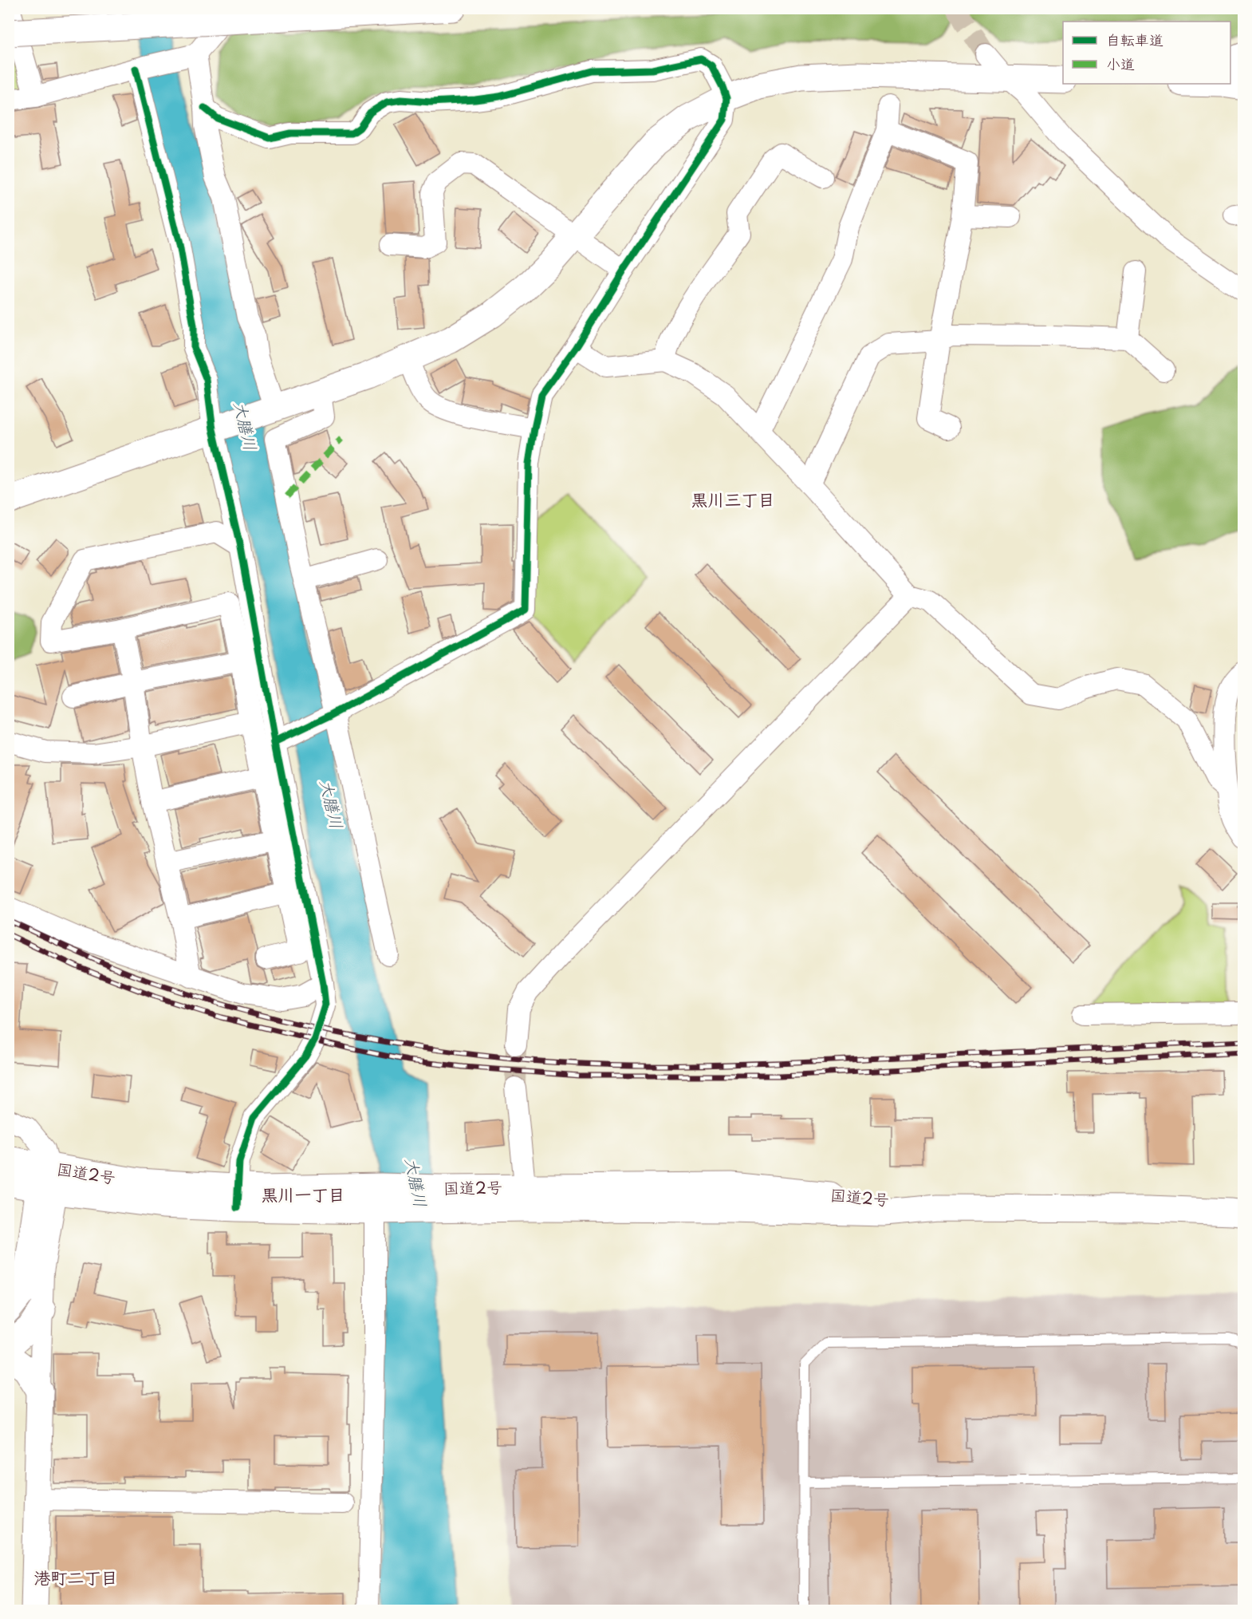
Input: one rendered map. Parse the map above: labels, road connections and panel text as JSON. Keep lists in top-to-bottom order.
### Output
{
  "streets": {
    "main road": ["国道2号"]
  },
  "districts": ["黒川三丁目", "黒川一丁目", "港町二丁目"],
  "water": ["大膳川"],
  "legend": ["自転車道", "小道"]
}
